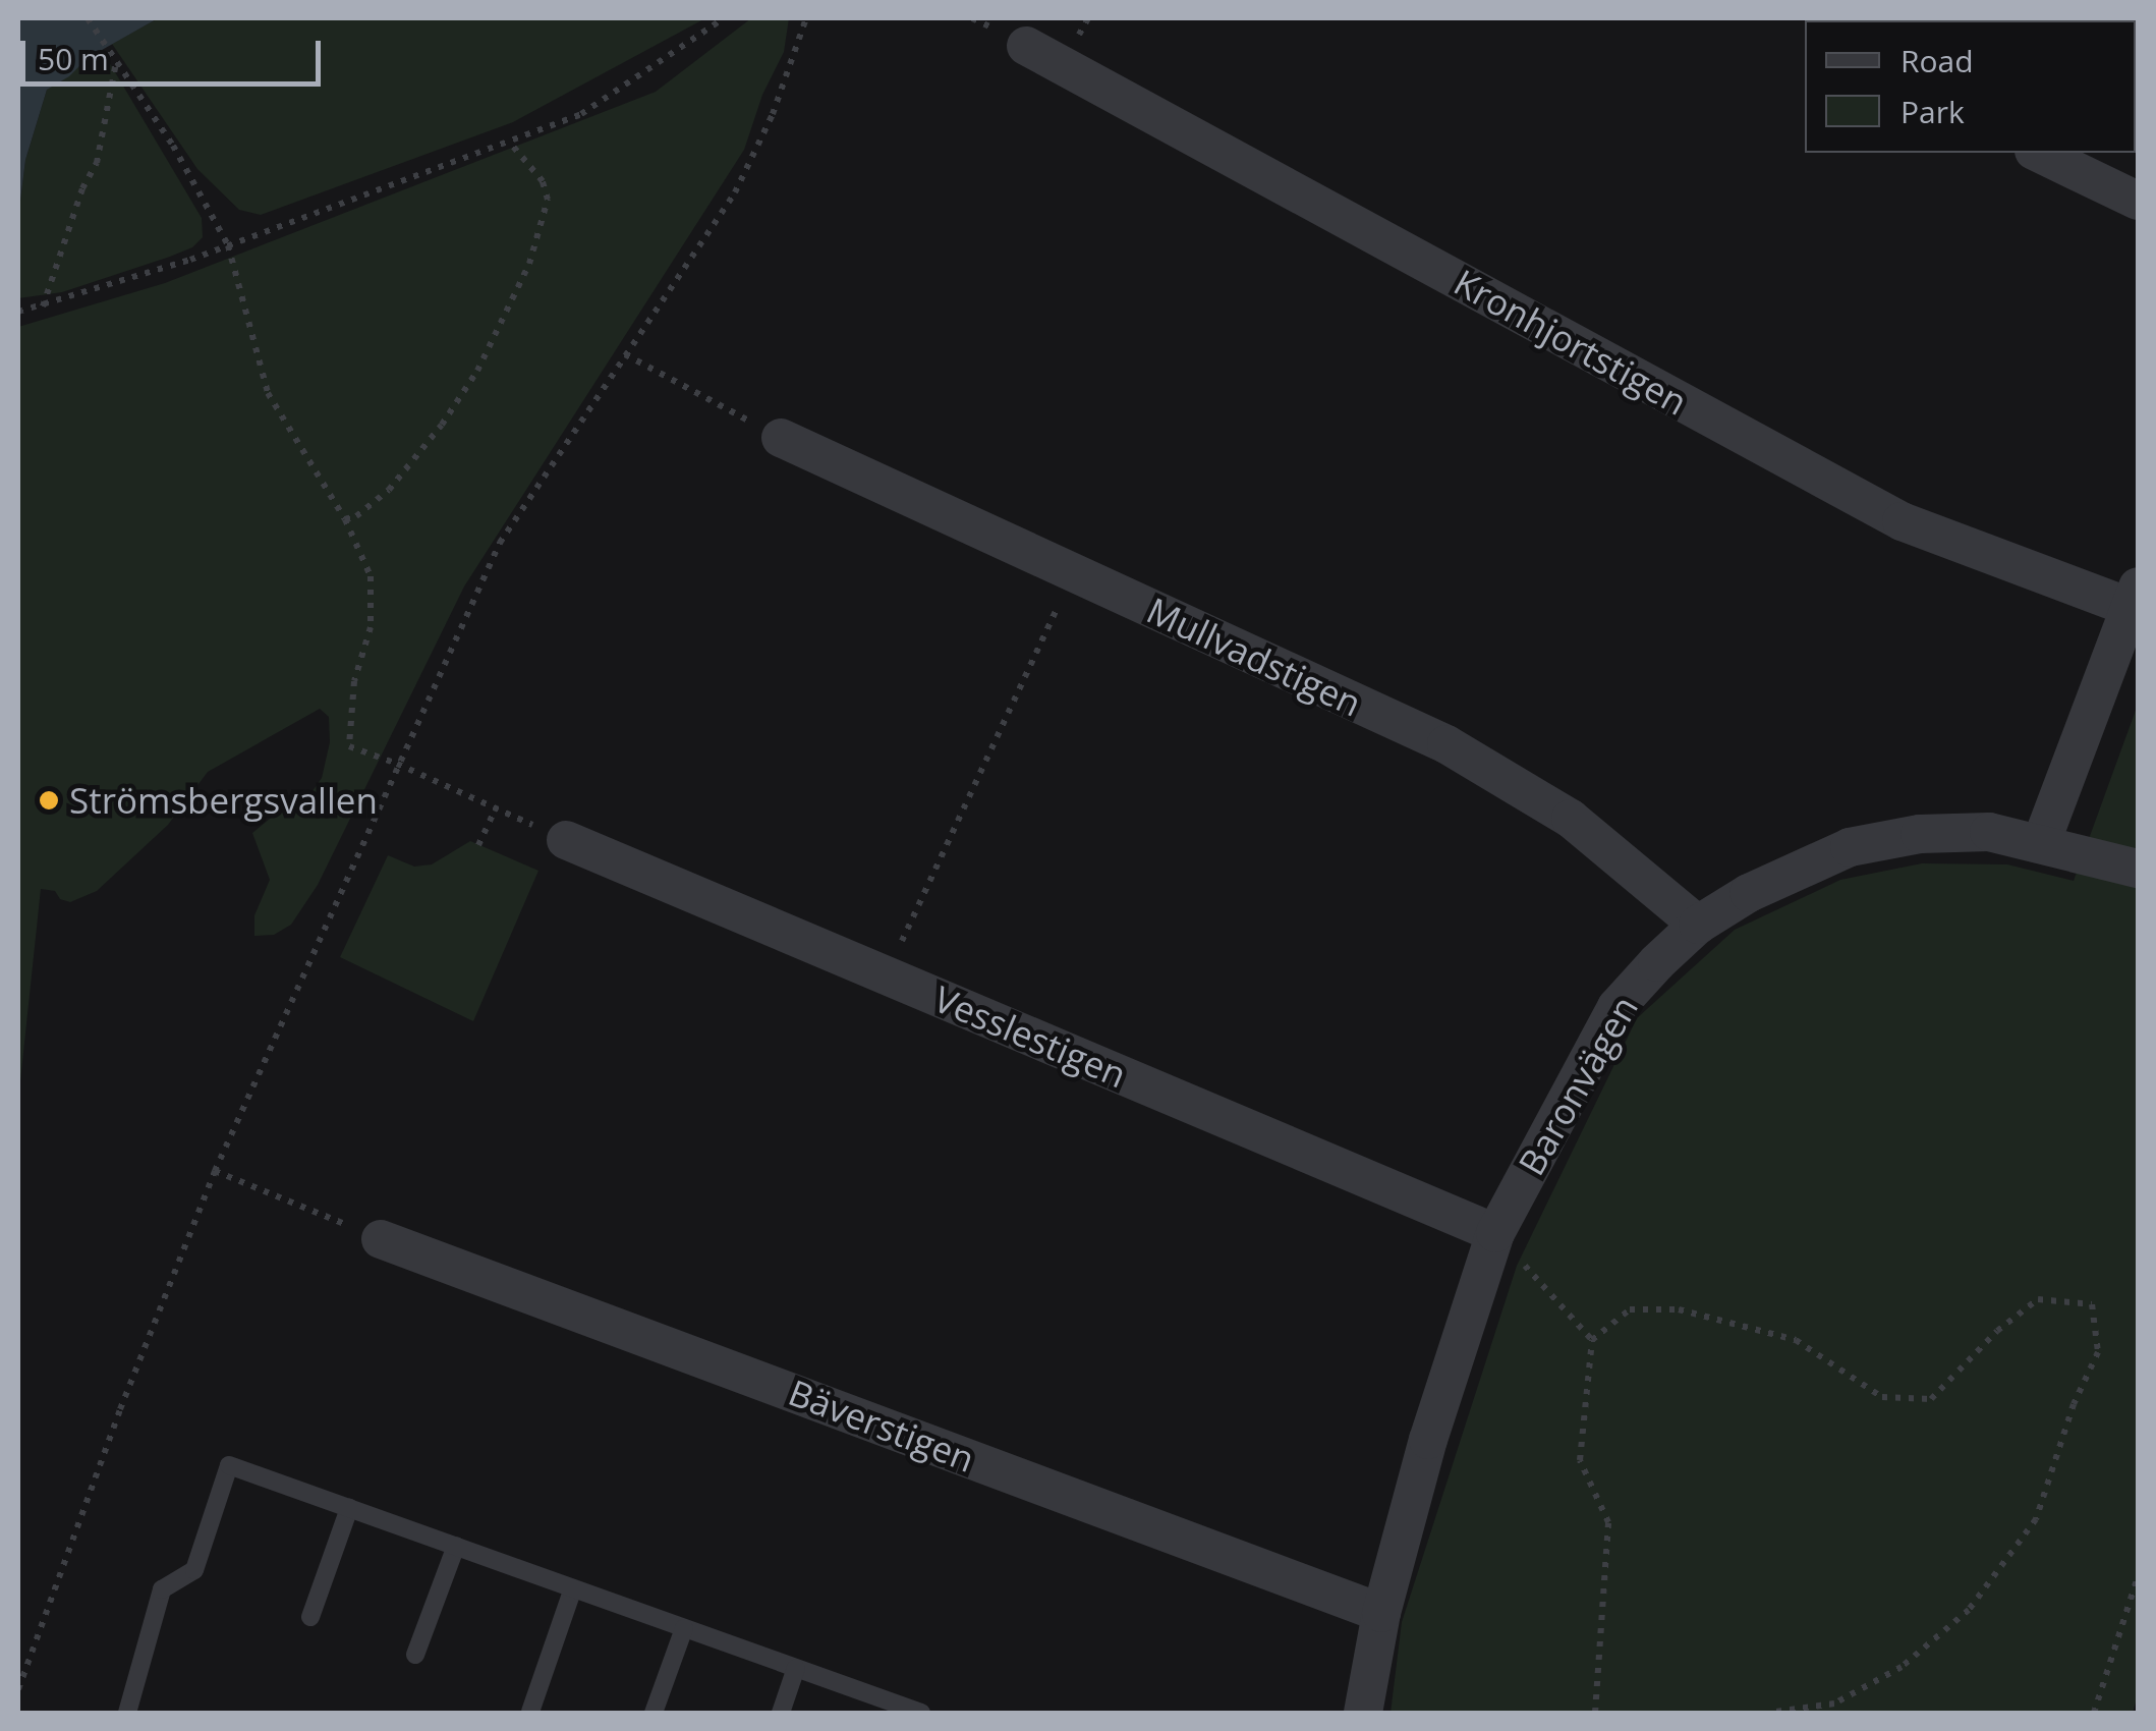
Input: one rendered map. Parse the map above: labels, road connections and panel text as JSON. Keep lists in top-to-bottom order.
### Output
{
  "streets": {
    "street": [
      "Kronhjortstigen",
      "Mullvadstigen",
      "Vesslestigen",
      "Baronvägen",
      "Bäverstigen"
    ]
  },
  "crossings": [
    ["Mullvadstigen", "Baronvägen"],
    ["Vesslestigen", "Baronvägen"],
    ["Baronvägen", "Bäverstigen"]
  ],
  "places": ["Strömsbergsvallen"],
  "legend": ["Road", "Park"],
  "scale_bar": "50 m"
}
